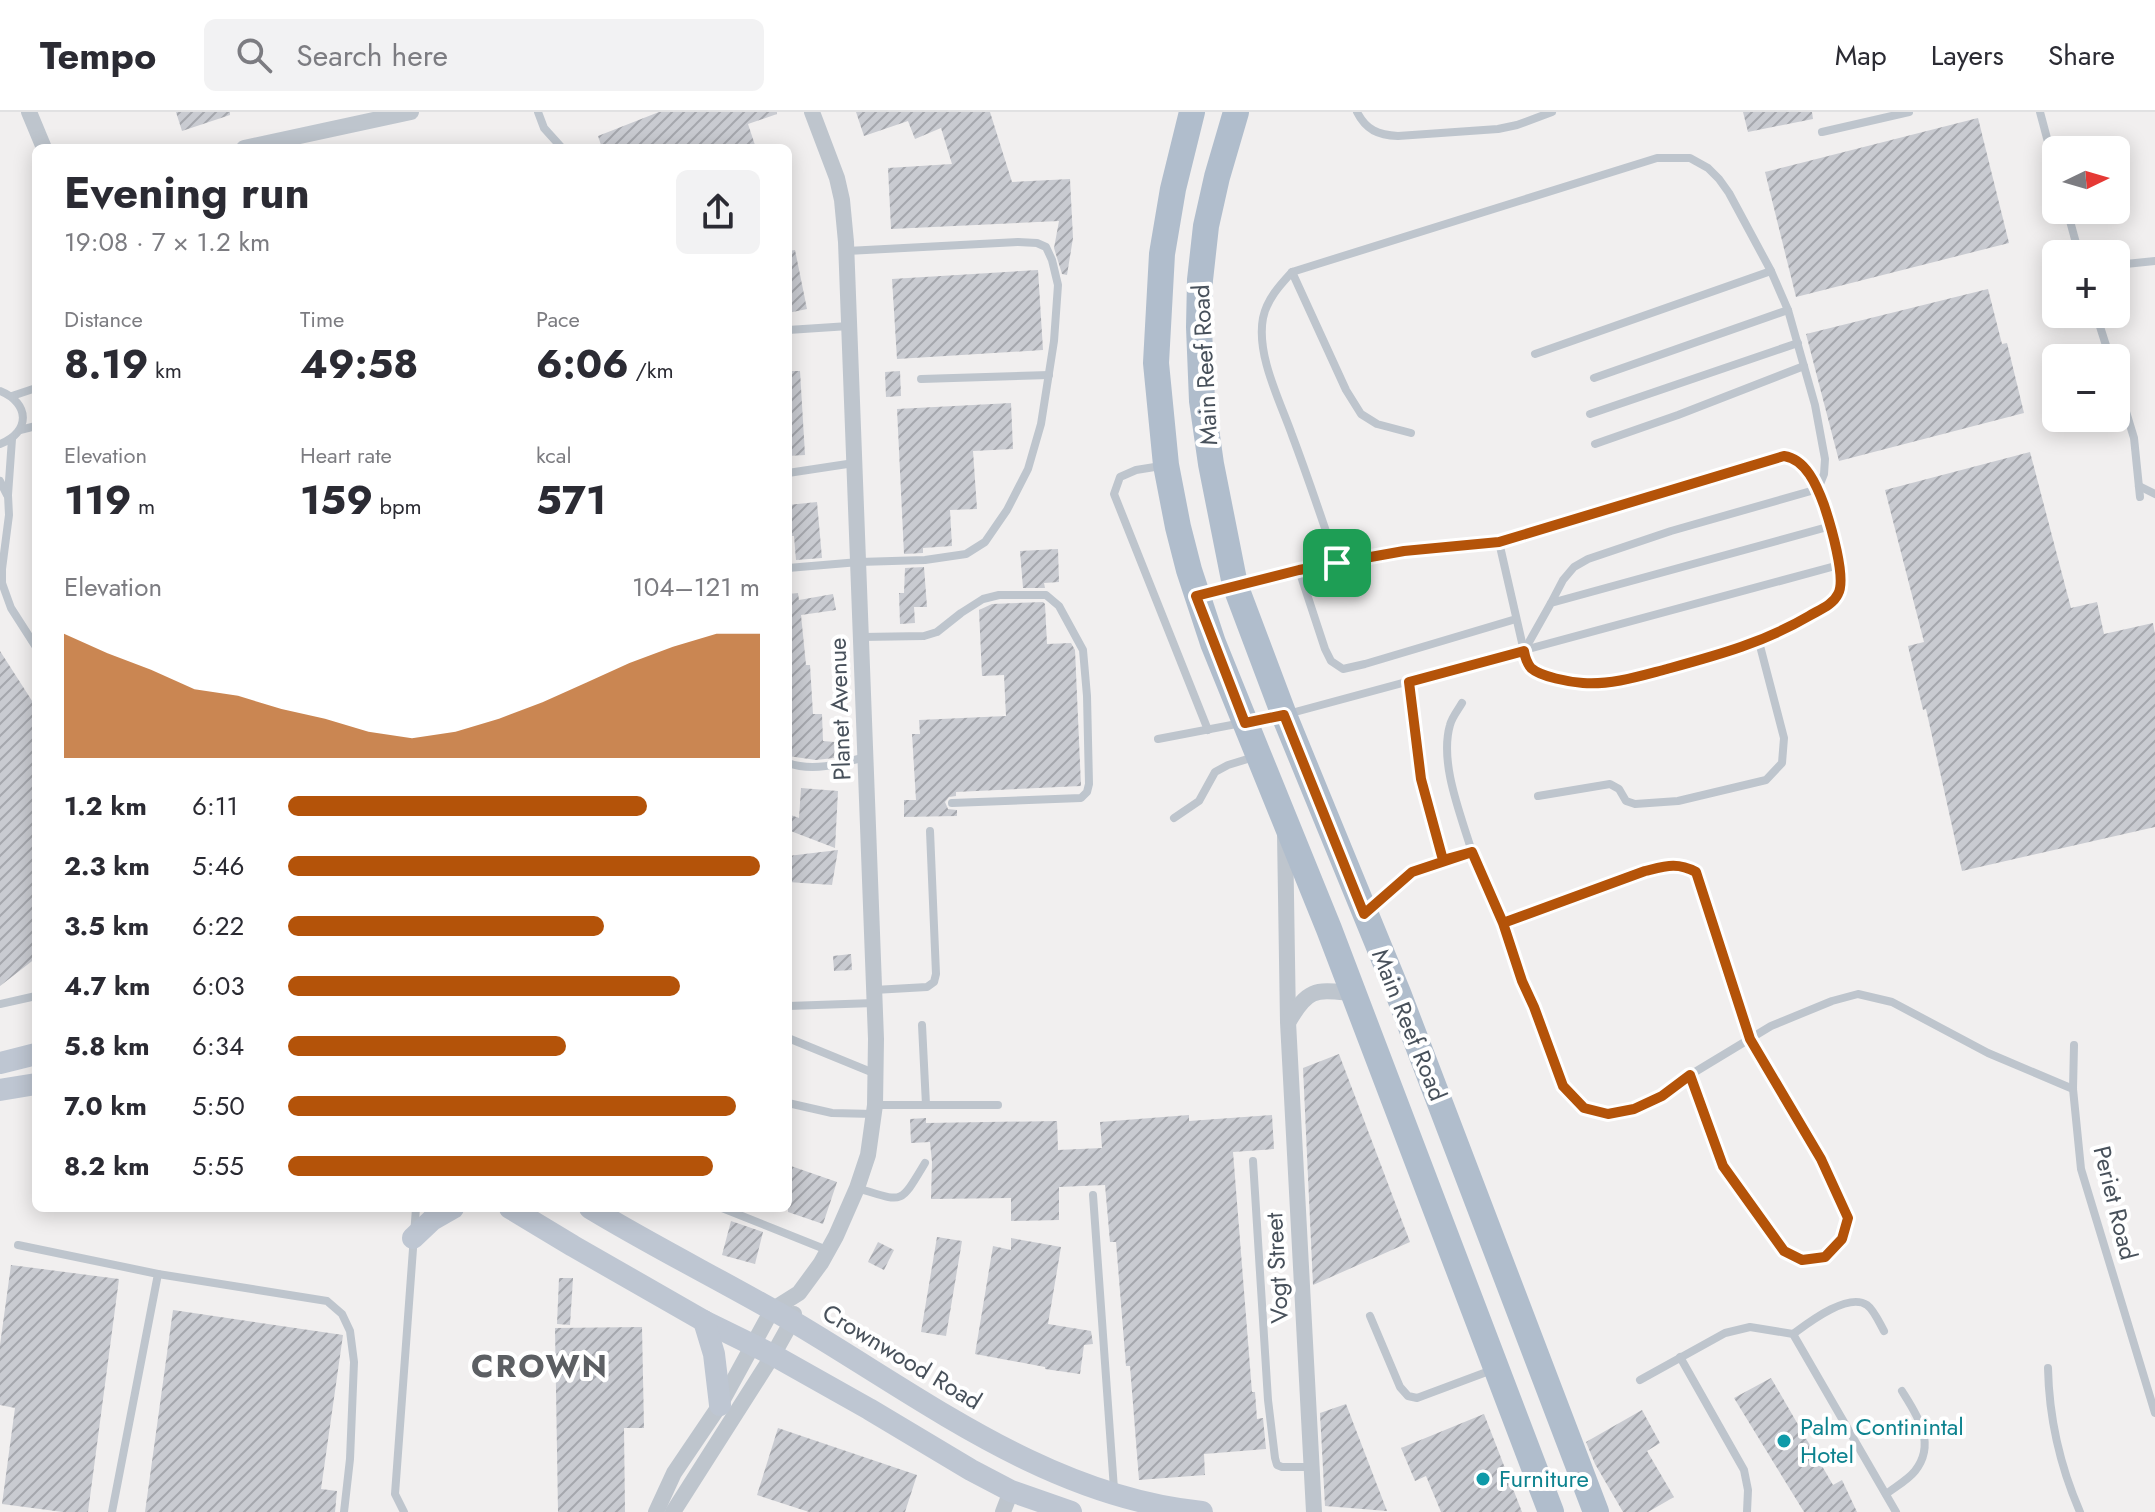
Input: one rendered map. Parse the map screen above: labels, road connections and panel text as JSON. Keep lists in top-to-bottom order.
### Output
{
  "streets": {
    "main road": ["Main Reef Road", "Crownwood Road"],
    "street": ["Planet Avenue", "Vogt Street"],
    "lane": ["Periet Road"]
  },
  "crossings": [
    ["Main Reef Road", "Vogt Street"],
    ["Planet Avenue", "Crownwood Road"]
  ],
  "districts": ["CROWN"],
  "places": ["Palm Continintal Hotel", "Furniture"],
  "north": "right",
  "page": {
    "header": "Tempo",
    "search": "Search here",
    "nav": ["Map", "Layers", "Share"],
    "map_buttons": ["+", "−"],
    "heading": ["Evening run", "19:08 · 7 × 1.2 km"],
    "stats": [
      ["Distance", "8.19 km"],
      ["Time", "49:58"],
      ["Pace", "6:06 /km"],
      ["Elevation", "119 m"],
      ["Heart rate", "159 bpm"],
      ["kcal", "571"]
    ],
    "chart": ["Elevation", "104–121 m"],
    "list": [
      {
        "name": "1.2 km",
        "note": "6:11"
      },
      {
        "name": "2.3 km",
        "note": "5:46"
      },
      {
        "name": "3.5 km",
        "note": "6:22"
      },
      {
        "name": "4.7 km",
        "note": "6:03"
      },
      {
        "name": "5.8 km",
        "note": "6:34"
      },
      {
        "name": "7.0 km",
        "note": "5:50"
      },
      {
        "name": "8.2 km",
        "note": "5:55"
      }
    ]
  }
}
